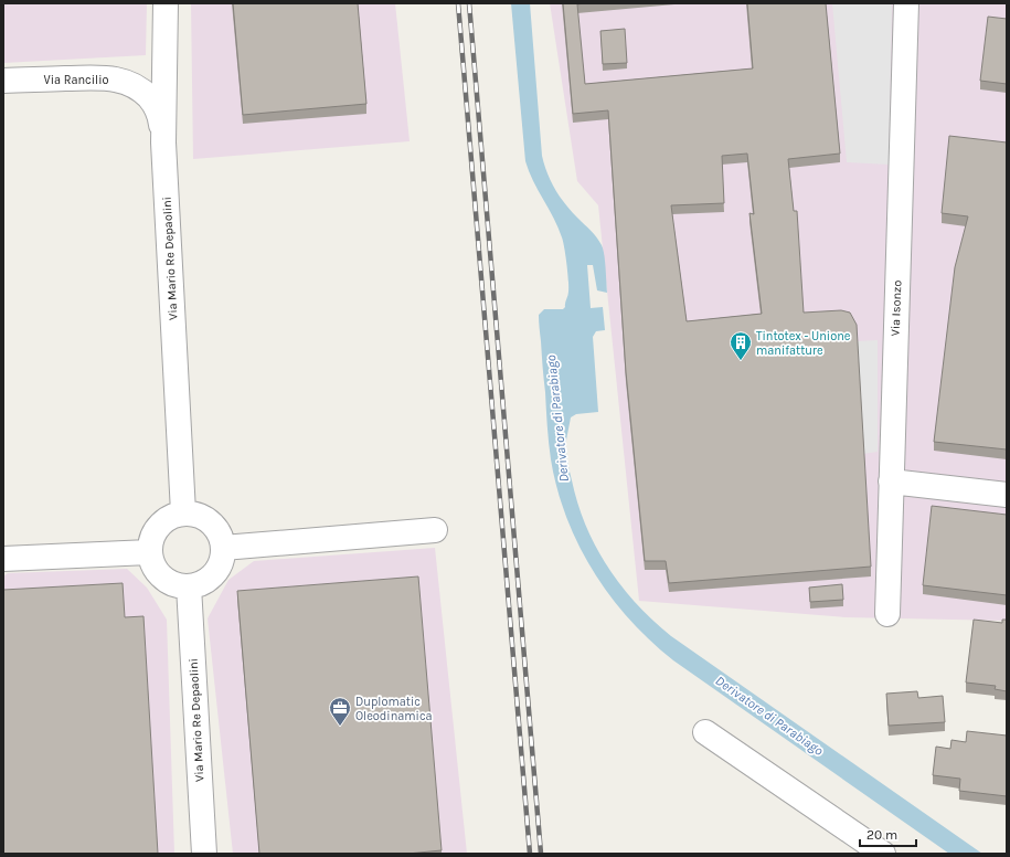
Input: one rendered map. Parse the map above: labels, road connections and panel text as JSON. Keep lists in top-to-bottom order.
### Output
{
  "streets": {
    "street": ["Via Rancilio", "Via Mario Re Depaolini", "Via Isonzo"]
  },
  "crossings": [
    ["Via Rancilio", "Via Mario Re Depaolini"]
  ],
  "water": ["Derivatore di Parabiago"],
  "places": {
    "building": ["Tintotex - Unione manifatture"],
    "office": ["Duplomatic Oleodinamica"]
  },
  "scale_bar": "20 m"
}
